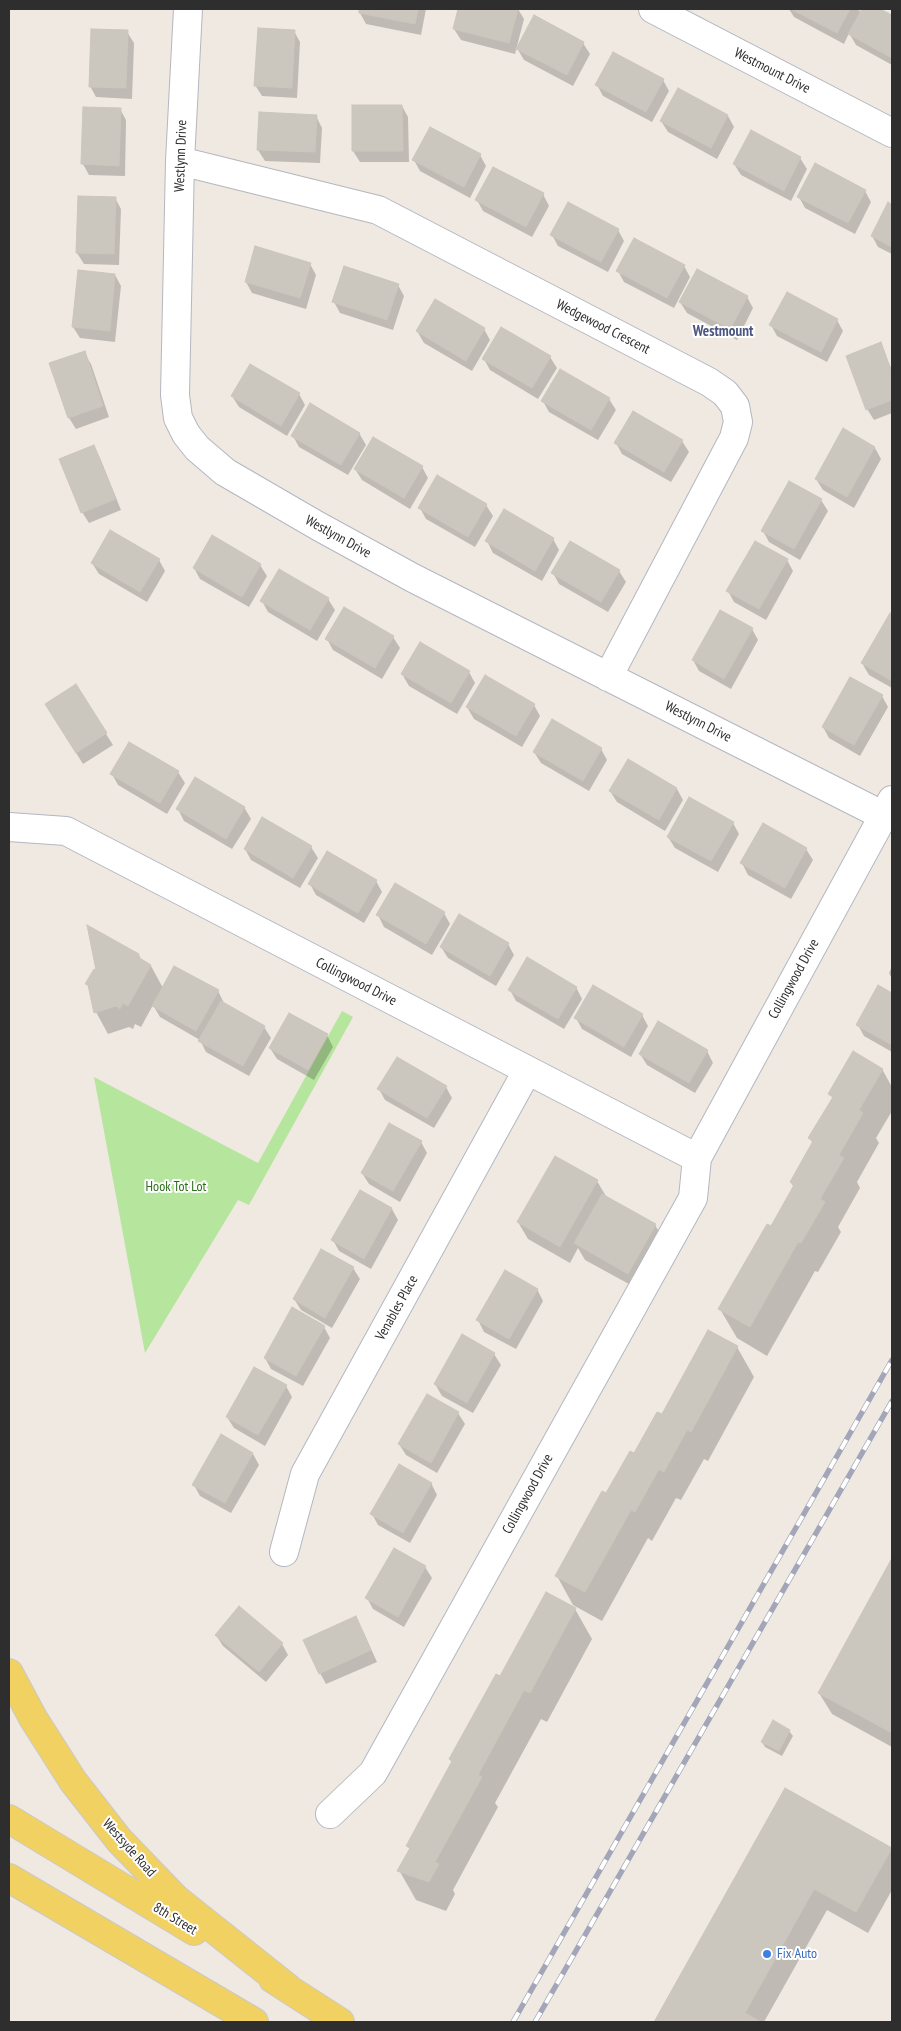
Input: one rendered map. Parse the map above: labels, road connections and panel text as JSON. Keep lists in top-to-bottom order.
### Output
{
  "streets": {
    "main road": ["Westsyde Road", "8th Street"],
    "street": [
      "Westmount Drive",
      "Westlynn Drive",
      "Wedgewood Crescent",
      "Collingwood Drive",
      "Venables Place"
    ]
  },
  "crossings": [
    ["Westlynn Drive", "Wedgewood Crescent"],
    ["Westlynn Drive", "Collingwood Drive"],
    ["Collingwood Drive", "Venables Place"],
    ["Westsyde Road", "8th Street"]
  ],
  "districts": ["Westmount"],
  "parks": ["Hook Tot Lot"],
  "places": ["Fix Auto"]
}
